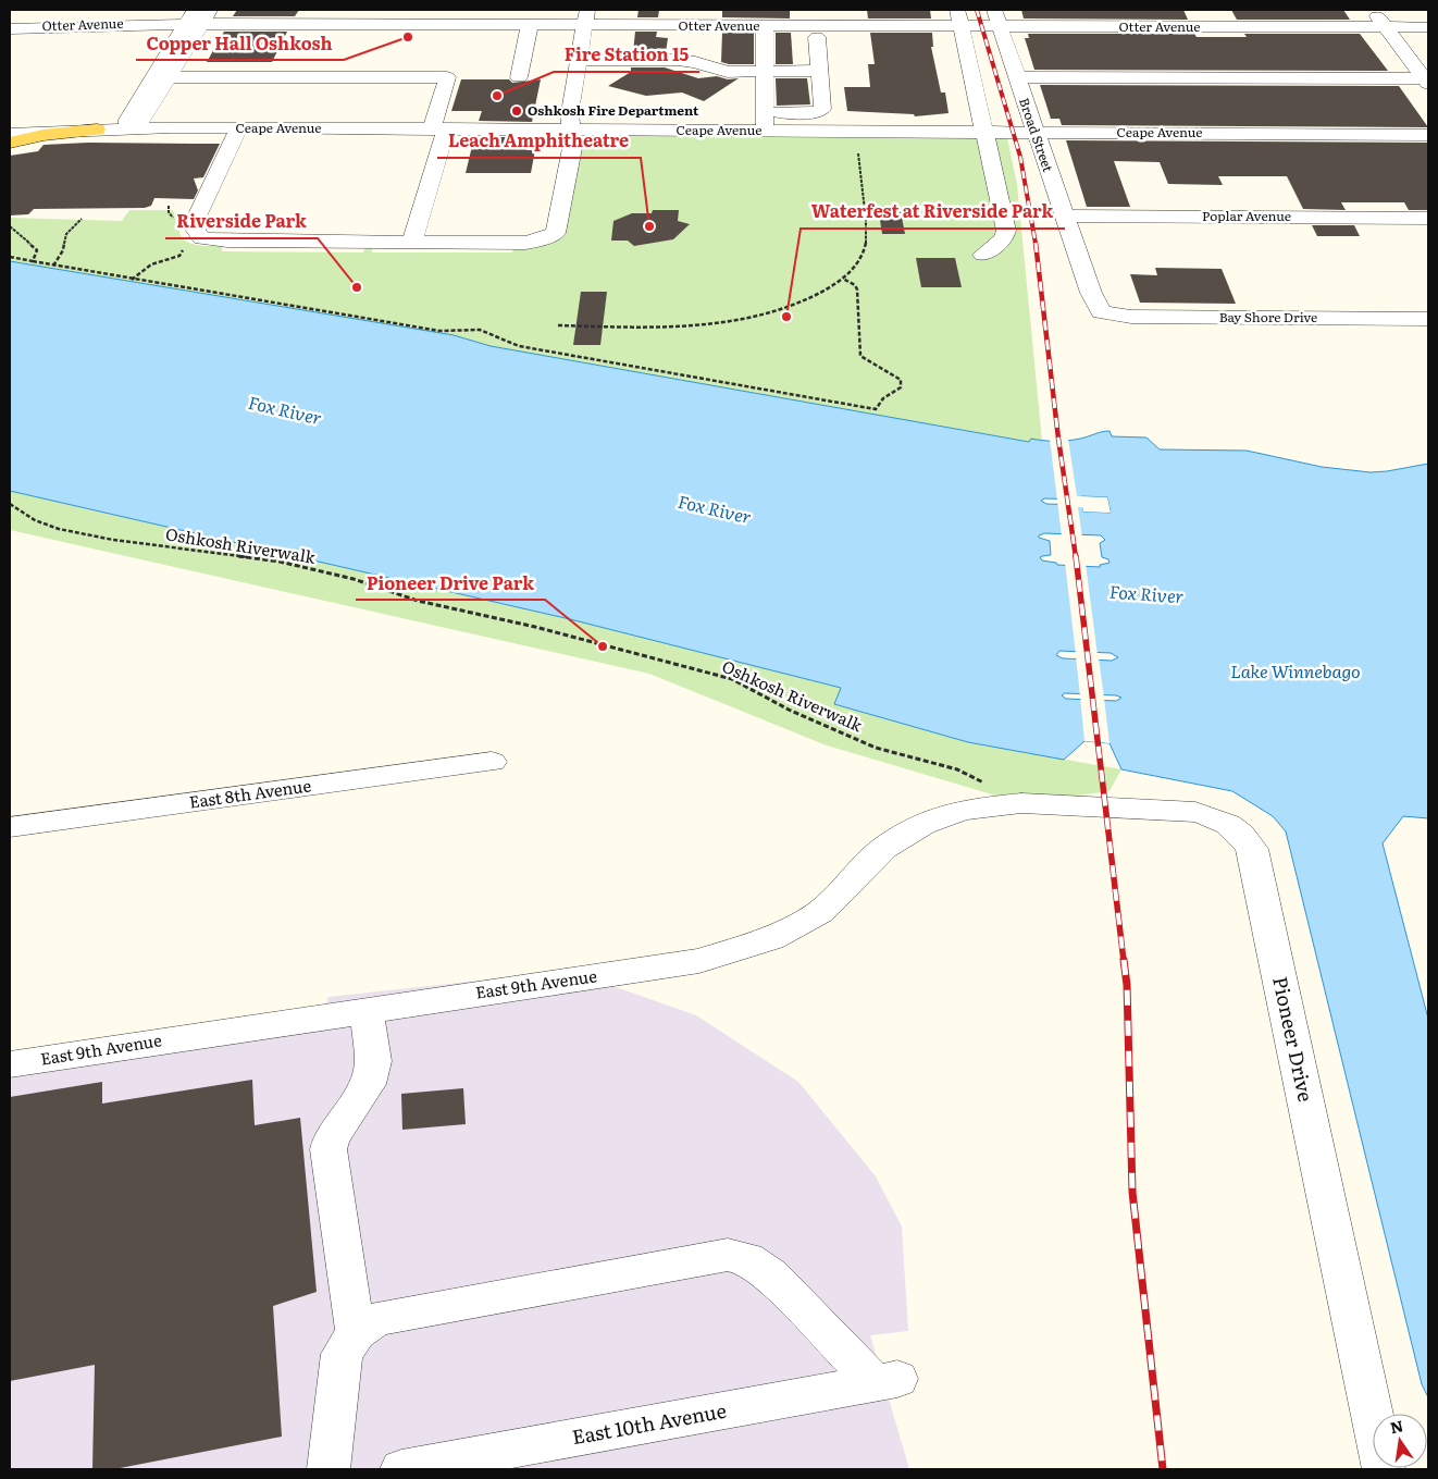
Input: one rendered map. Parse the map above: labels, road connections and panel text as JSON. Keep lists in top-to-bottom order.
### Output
{
  "streets": {
    "street": [
      "Otter Avenue",
      "Ceape Avenue",
      "Broad Street",
      "Poplar Avenue",
      "Bay Shore Drive",
      "East 8th Avenue",
      "East 9th Avenue",
      "Pioneer Drive",
      "East 10th Avenue"
    ],
    "path": ["Oshkosh Riverwalk"]
  },
  "crossings": [
    ["Otter Avenue", "Broad Street"],
    ["Ceape Avenue", "Broad Street"],
    ["Broad Street", "Poplar Avenue"],
    ["Broad Street", "Bay Shore Drive"],
    ["Oshkosh Riverwalk", "East 9th Avenue"],
    ["Oshkosh Riverwalk", "Pioneer Drive"],
    ["East 9th Avenue", "Pioneer Drive"]
  ],
  "water": ["Fox River", "Lake Winnebago"],
  "places": [
    "Copper Hall Oshkosh",
    "Fire Station 15",
    "Oshkosh Fire Department",
    "Leach Amphitheatre",
    "Riverside Park",
    "Waterfest at Riverside Park",
    "Pioneer Drive Park"
  ],
  "north": "top"
}
